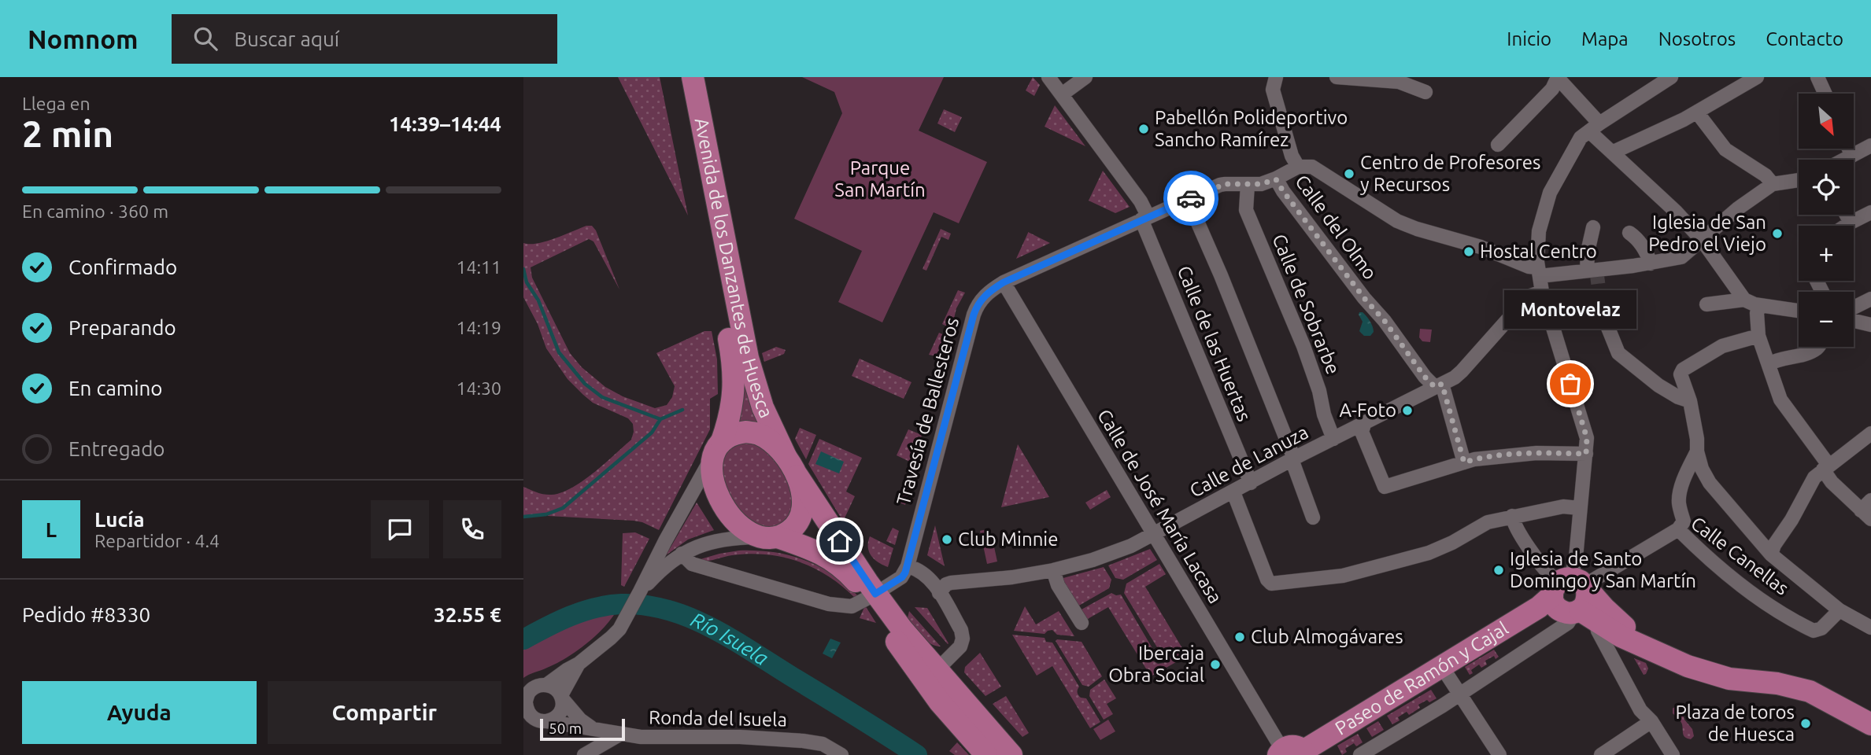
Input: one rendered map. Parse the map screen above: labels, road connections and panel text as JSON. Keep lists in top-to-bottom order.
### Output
{
  "streets": {
    "main road": ["Avenida de los Danzantes de Huesca", "Paseo de Ramón y Cajal"],
    "street": [
      "Calle del Olmo",
      "Calle de Sobrarbe",
      "Calle de las Huertas",
      "Travesía de Ballesteros",
      "Calle de Lanuza",
      "Calle de José María Lacasa",
      "Calle Canellas",
      "Ronda del Isuela"
    ]
  },
  "crossings": [
    ["Calle del Olmo", "Calle de Lanuza"],
    ["Calle de Sobrarbe", "Travesía de Ballesteros"],
    ["Calle de Sobrarbe", "Calle de Lanuza"],
    ["Calle de las Huertas", "Travesía de Ballesteros"],
    ["Calle de las Huertas", "Calle de Lanuza"],
    ["Travesía de Ballesteros", "Calle de José María Lacasa"],
    ["Calle de Lanuza", "Calle de José María Lacasa"],
    ["Calle Canellas", "Paseo de Ramón y Cajal"]
  ],
  "water": ["Río Isuela"],
  "parks": ["Parque San Martín"],
  "places": [
    "Pabellón Polideportivo Sancho Ramírez",
    "Centro de Profesores y Recursos",
    "Iglesia de San Pedro el Viejo",
    "Hostal Centro",
    "Montovelaz",
    "A-Foto",
    "Club Minnie",
    "Iglesia de Santo Domingo y San Martín",
    "Club Almogávares",
    "Ibercaja Obra Social",
    "Plaza de toros de Huesca"
  ],
  "scale_bar": "50 m",
  "north": "bottom right",
  "page": {
    "header": "Nomnom",
    "search": "Buscar aquí",
    "nav": [
      "Inicio",
      "Mapa",
      "Nosotros",
      "Contacto"
    ],
    "heading": ["2 min", "Llega en", "14:39–14:44"],
    "panel": [
      "Lucía",
      "Repartidor · 4.4",
      "Pedido #8330",
      "32.55 €"
    ],
    "map_buttons": ["+", "−"],
    "bar": "En camino · 360 m",
    "list": [
      ["Confirmado", "14:11"],
      ["Preparando", "14:19"],
      ["En camino", "14:30"],
      "Entregado"
    ],
    "bubble": "Montovelaz",
    "round": "L",
    "buttons": ["Ayuda", "Compartir"],
    "scale": "50 m"
  }
}
